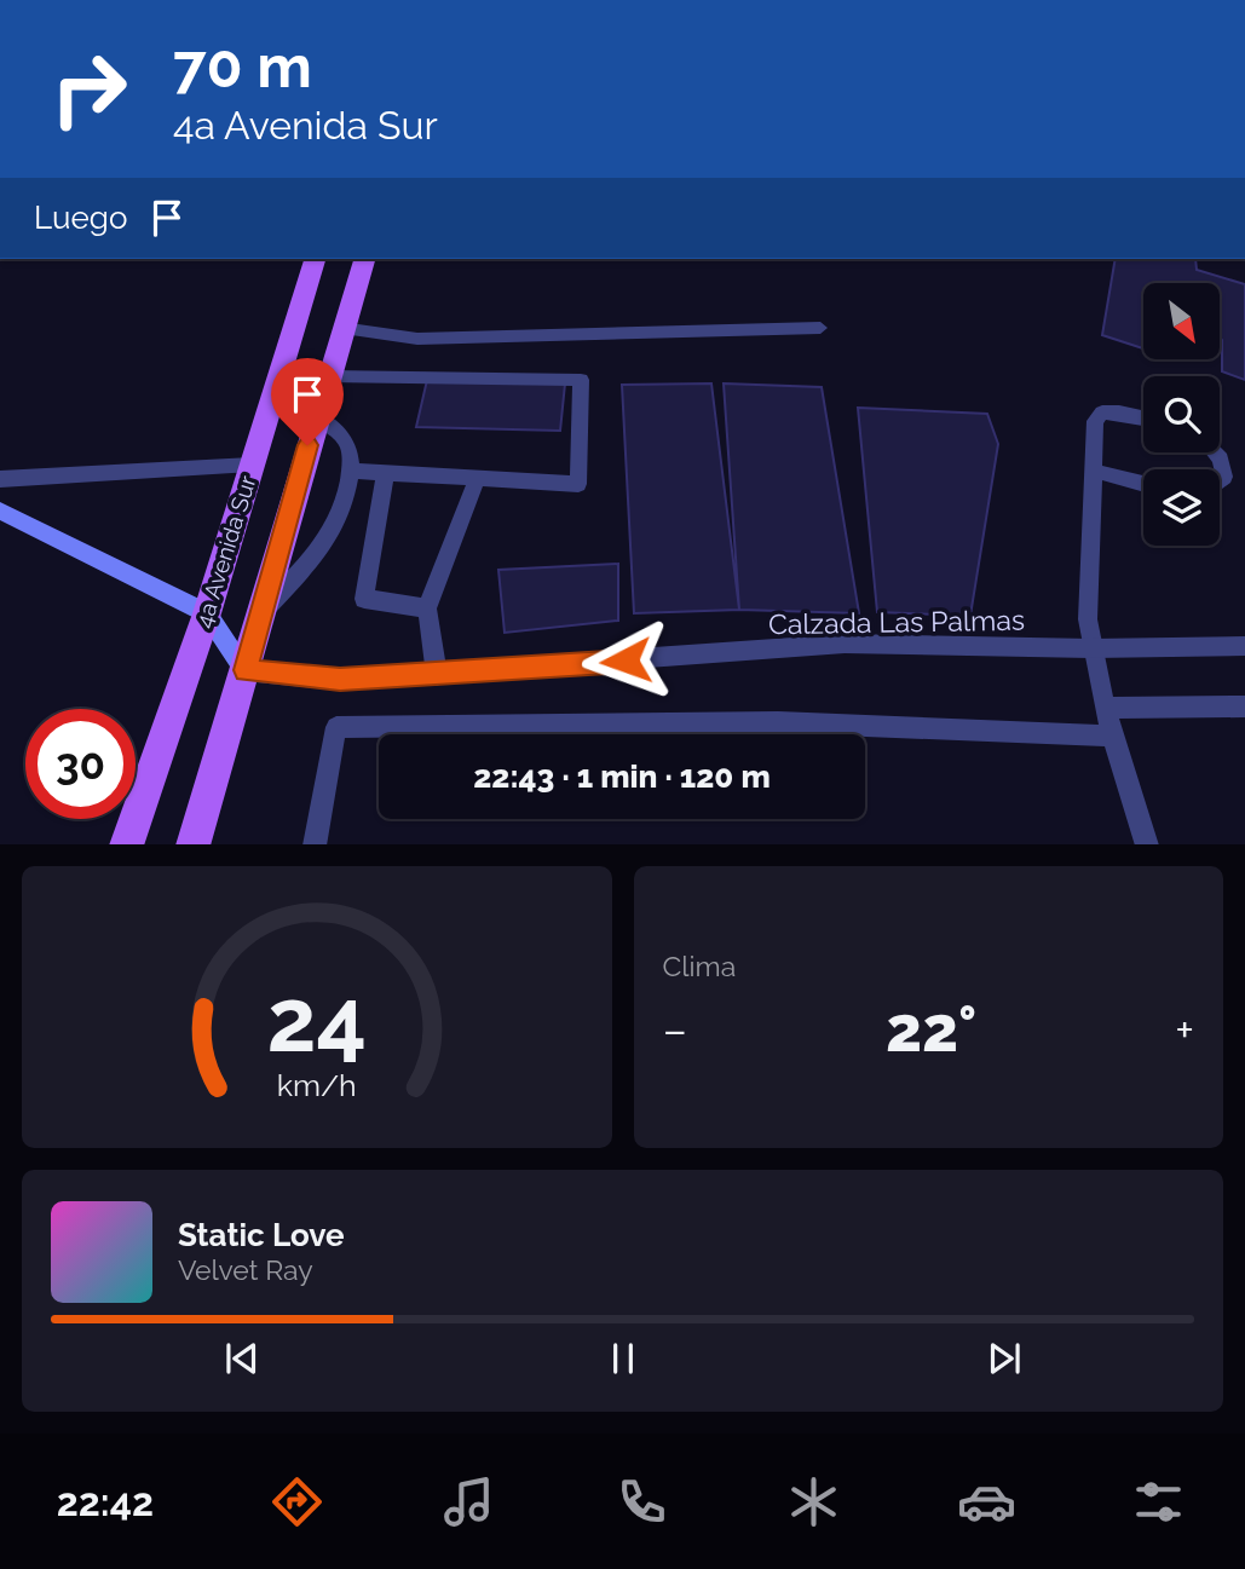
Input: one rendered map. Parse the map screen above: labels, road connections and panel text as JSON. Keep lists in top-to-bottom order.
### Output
{
  "streets": {
    "main road": ["4a Avenida Sur"],
    "street": ["Calzada Las Palmas"]
  },
  "north": "bottom right",
  "page": {
    "turn": ["70 m", "4a Avenida Sur"],
    "then": "Luego",
    "limit": "30",
    "trip": "22:43 · 1 min · 120 m",
    "tile": "Clima",
    "heat": ["−", "22°", "+"],
    "song": ["Static Love", "Velvet Ray"],
    "tabs": "22:42",
    "gauge": ["24", "km/h"]
  }
}
